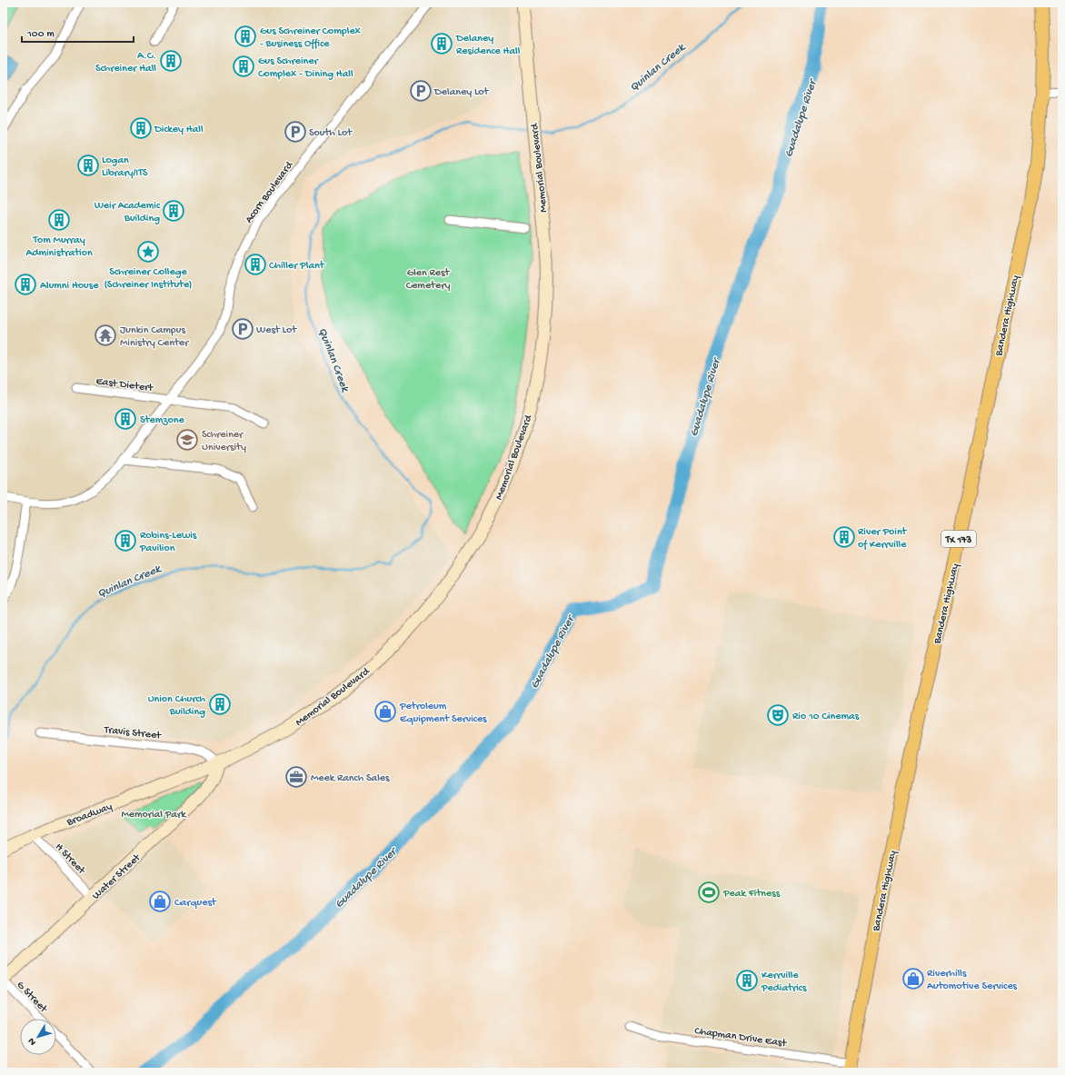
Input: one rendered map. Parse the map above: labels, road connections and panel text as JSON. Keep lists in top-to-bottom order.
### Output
{
  "streets": {
    "main road": [
      "Memorial Boulevard",
      "Bandera Highway",
      "TX 173",
      "Broadway",
      "Water Street"
    ],
    "street": [
      "Acorn Boulevard",
      "East Dietert",
      "Travis Street",
      "H Street",
      "G Street",
      "Chapman Drive East"
    ]
  },
  "crossings": [
    ["Memorial Boulevard", "Travis Street"],
    ["Memorial Boulevard", "Broadway"],
    ["Memorial Boulevard", "Water Street"],
    ["Acorn Boulevard", "East Dietert"],
    ["Bandera Highway", "Chapman Drive East"],
    ["Travis Street", "Broadway"],
    ["Travis Street", "Water Street"],
    ["Broadway", "H Street"],
    ["Broadway", "Water Street"],
    ["H Street", "Water Street"],
    ["Water Street", "G Street"]
  ],
  "water": ["Quinlan Creek", "Guadalupe River"],
  "parks": ["Glen Rest Cemetery", "Memorial Park"],
  "places": {
    "building": [
      "Gus Schreiner Complex - Business Office",
      "Delaney Residence Hall",
      "A.C. Schreiner Hall",
      "Gus Schreiner Complex - Dining Hall",
      "Dickey Hall",
      "Logan Library/ITS",
      "Weir Academic Building",
      "Tom Murray Administration",
      "Chiller Plant",
      "Alumni House",
      "Stemzone",
      "River Point of Kerrville",
      "Robins-Lewis Pavilion",
      "Union Church Building",
      "Kerrville Pediatrics"
    ],
    "parking": ["Delaney Lot", "South Lot", "West Lot"],
    "place": ["Schreiner College (Schreiner Institute)"],
    "temple": ["Junkin Campus Ministry Center"],
    "school or university": ["Schreiner University"],
    "shop": ["Petroleum Equipment Services", "Carquest", "Riverhills Automotive Services"],
    "theatre": ["Rio 10 Cinemas"],
    "office": ["Meek Ranch Sales"],
    "sports": ["Peak Fitness"]
  },
  "scale_bar": "100 m",
  "north": "bottom left"
}
